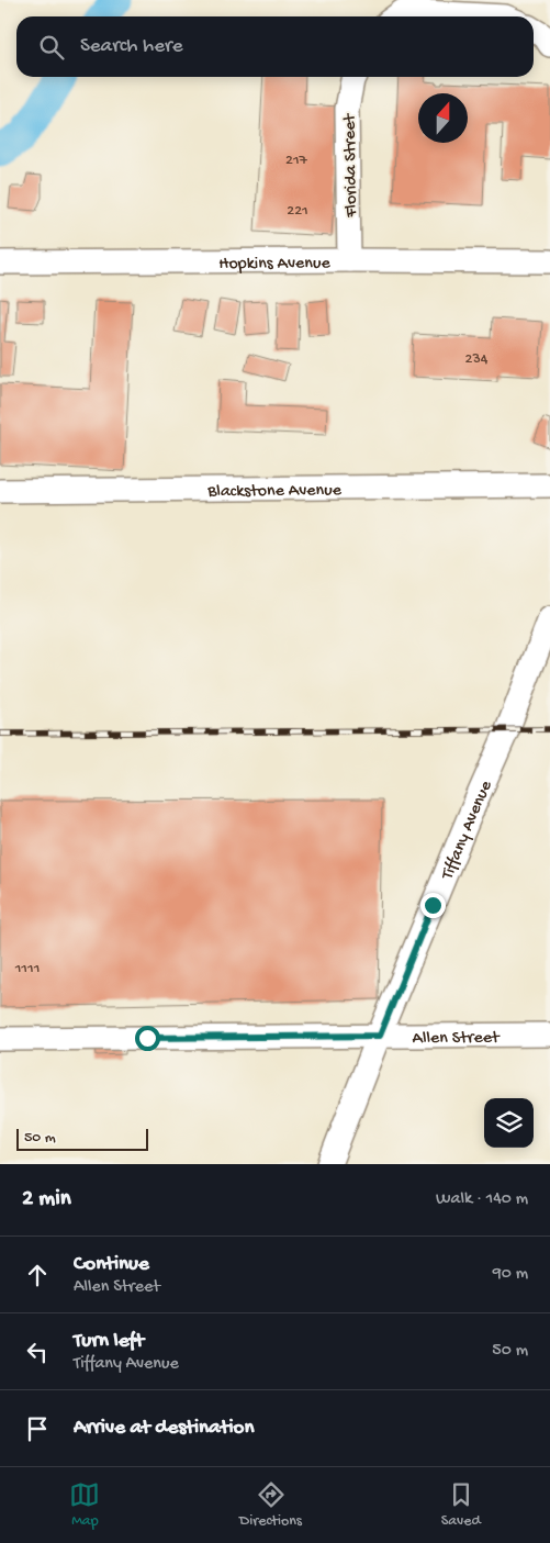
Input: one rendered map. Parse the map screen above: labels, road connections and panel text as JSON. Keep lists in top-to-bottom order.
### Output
{
  "streets": {
    "street": [
      "Florida Street",
      "Hopkins Avenue",
      "Blackstone Avenue",
      "Tiffany Avenue",
      "Allen Street"
    ]
  },
  "crossings": [
    ["Florida Street", "Hopkins Avenue"],
    ["Tiffany Avenue", "Allen Street"]
  ],
  "house_numbers": [
    "217",
    "221",
    "234",
    "1111"
  ],
  "scale_bar": "50 m",
  "north": "top",
  "page": {
    "search": "Search here",
    "scale": "50 m",
    "heading": ["2 min", "Walk · 140 m"],
    "list": [
      ["Continue", "Allen Street", "90 m"],
      ["Turn left", "Tiffany Avenue", "50 m"],
      "Arrive at destination"
    ],
    "nav": ["Map", "Directions", "Saved"]
  }
}
